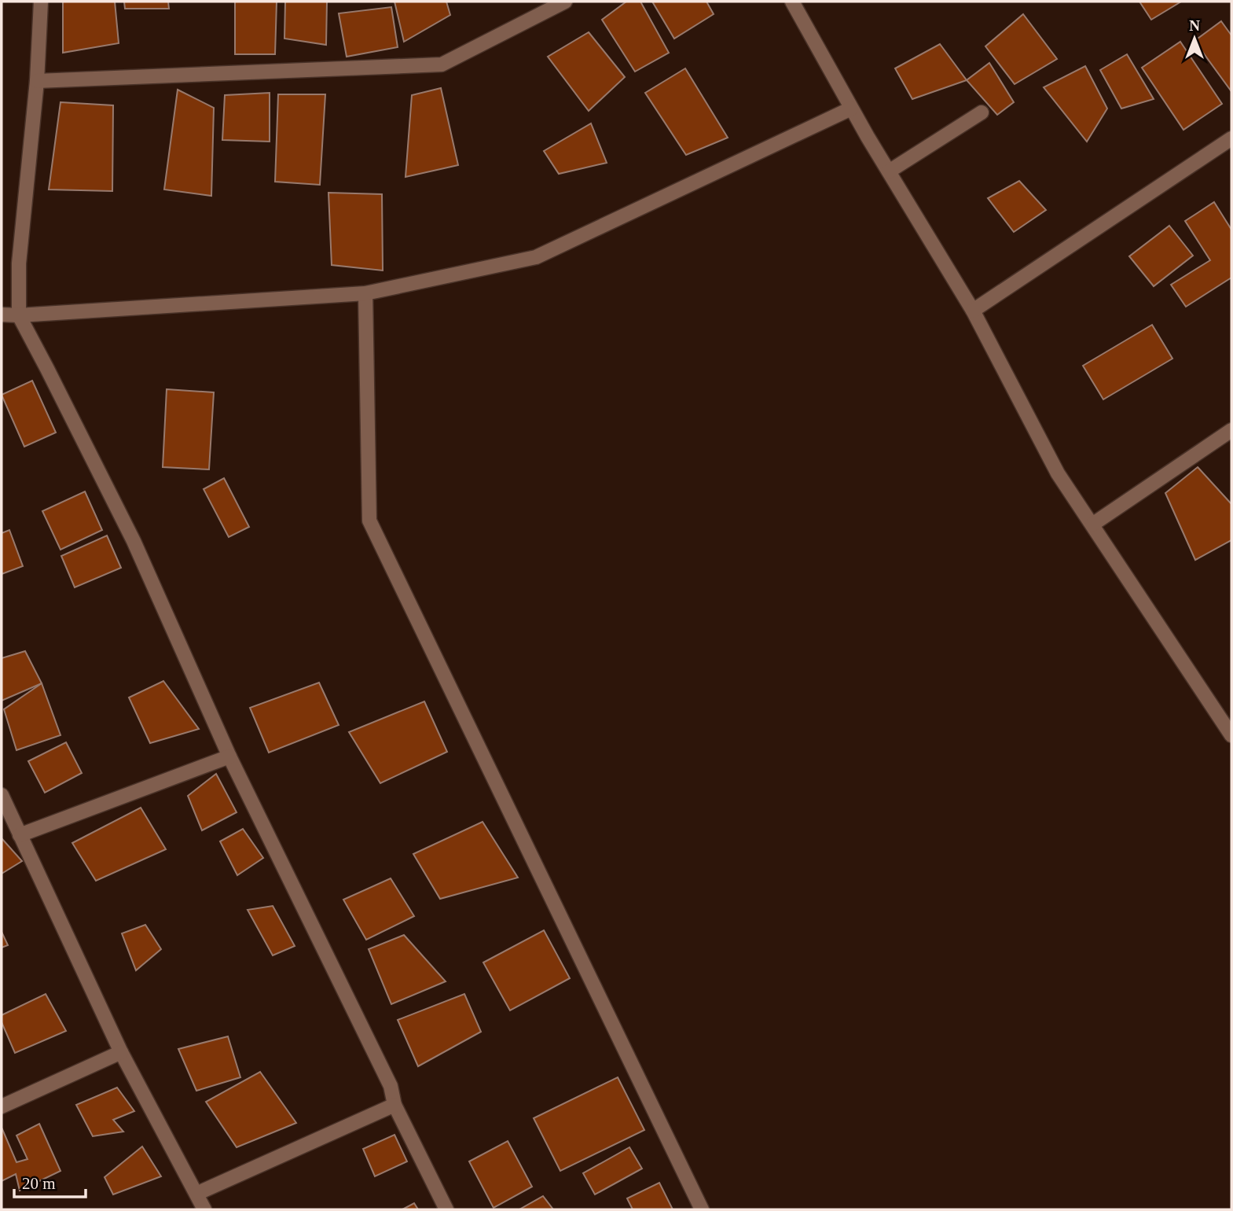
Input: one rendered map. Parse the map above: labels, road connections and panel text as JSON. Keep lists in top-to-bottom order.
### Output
{
  "scale_bar": "20 m",
  "north": "top"
}
